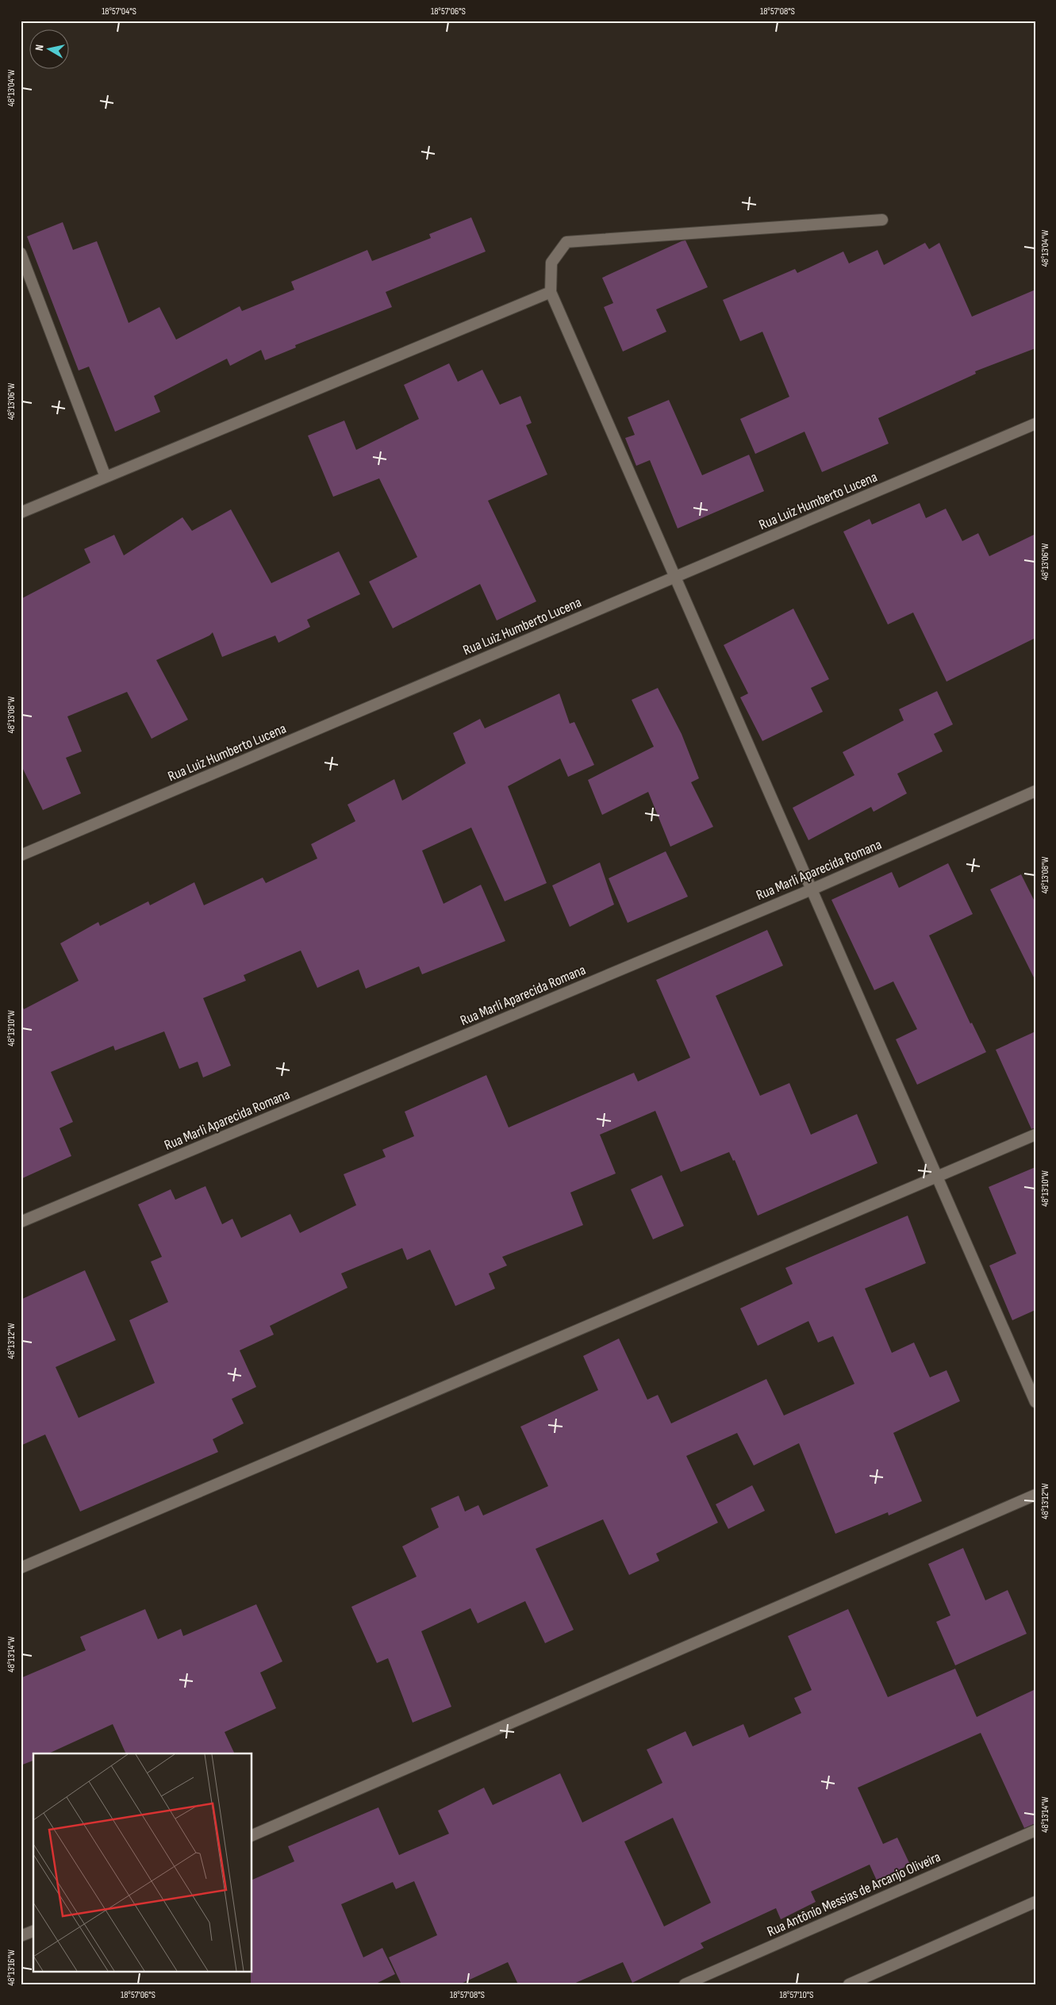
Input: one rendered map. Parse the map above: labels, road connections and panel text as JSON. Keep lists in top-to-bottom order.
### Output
{
  "streets": {
    "street": ["Rua Luiz Humberto Lucena", "Rua Marli Aparecida Romana", "Rua Antônio Messias de Arcanjo Oliveira"]
  },
  "north": "left",
  "coordinates": [
    "18°57'04\"S",
    "18°57'06\"S",
    "18°57'08\"S",
    "48°13'04\"W",
    "48°13'06\"W",
    "48°13'08\"W",
    "48°13'10\"W",
    "48°13'12\"W",
    "48°13'14\"W",
    "48°13'16\"W",
    "18°57'10\"S"
  ]
}
